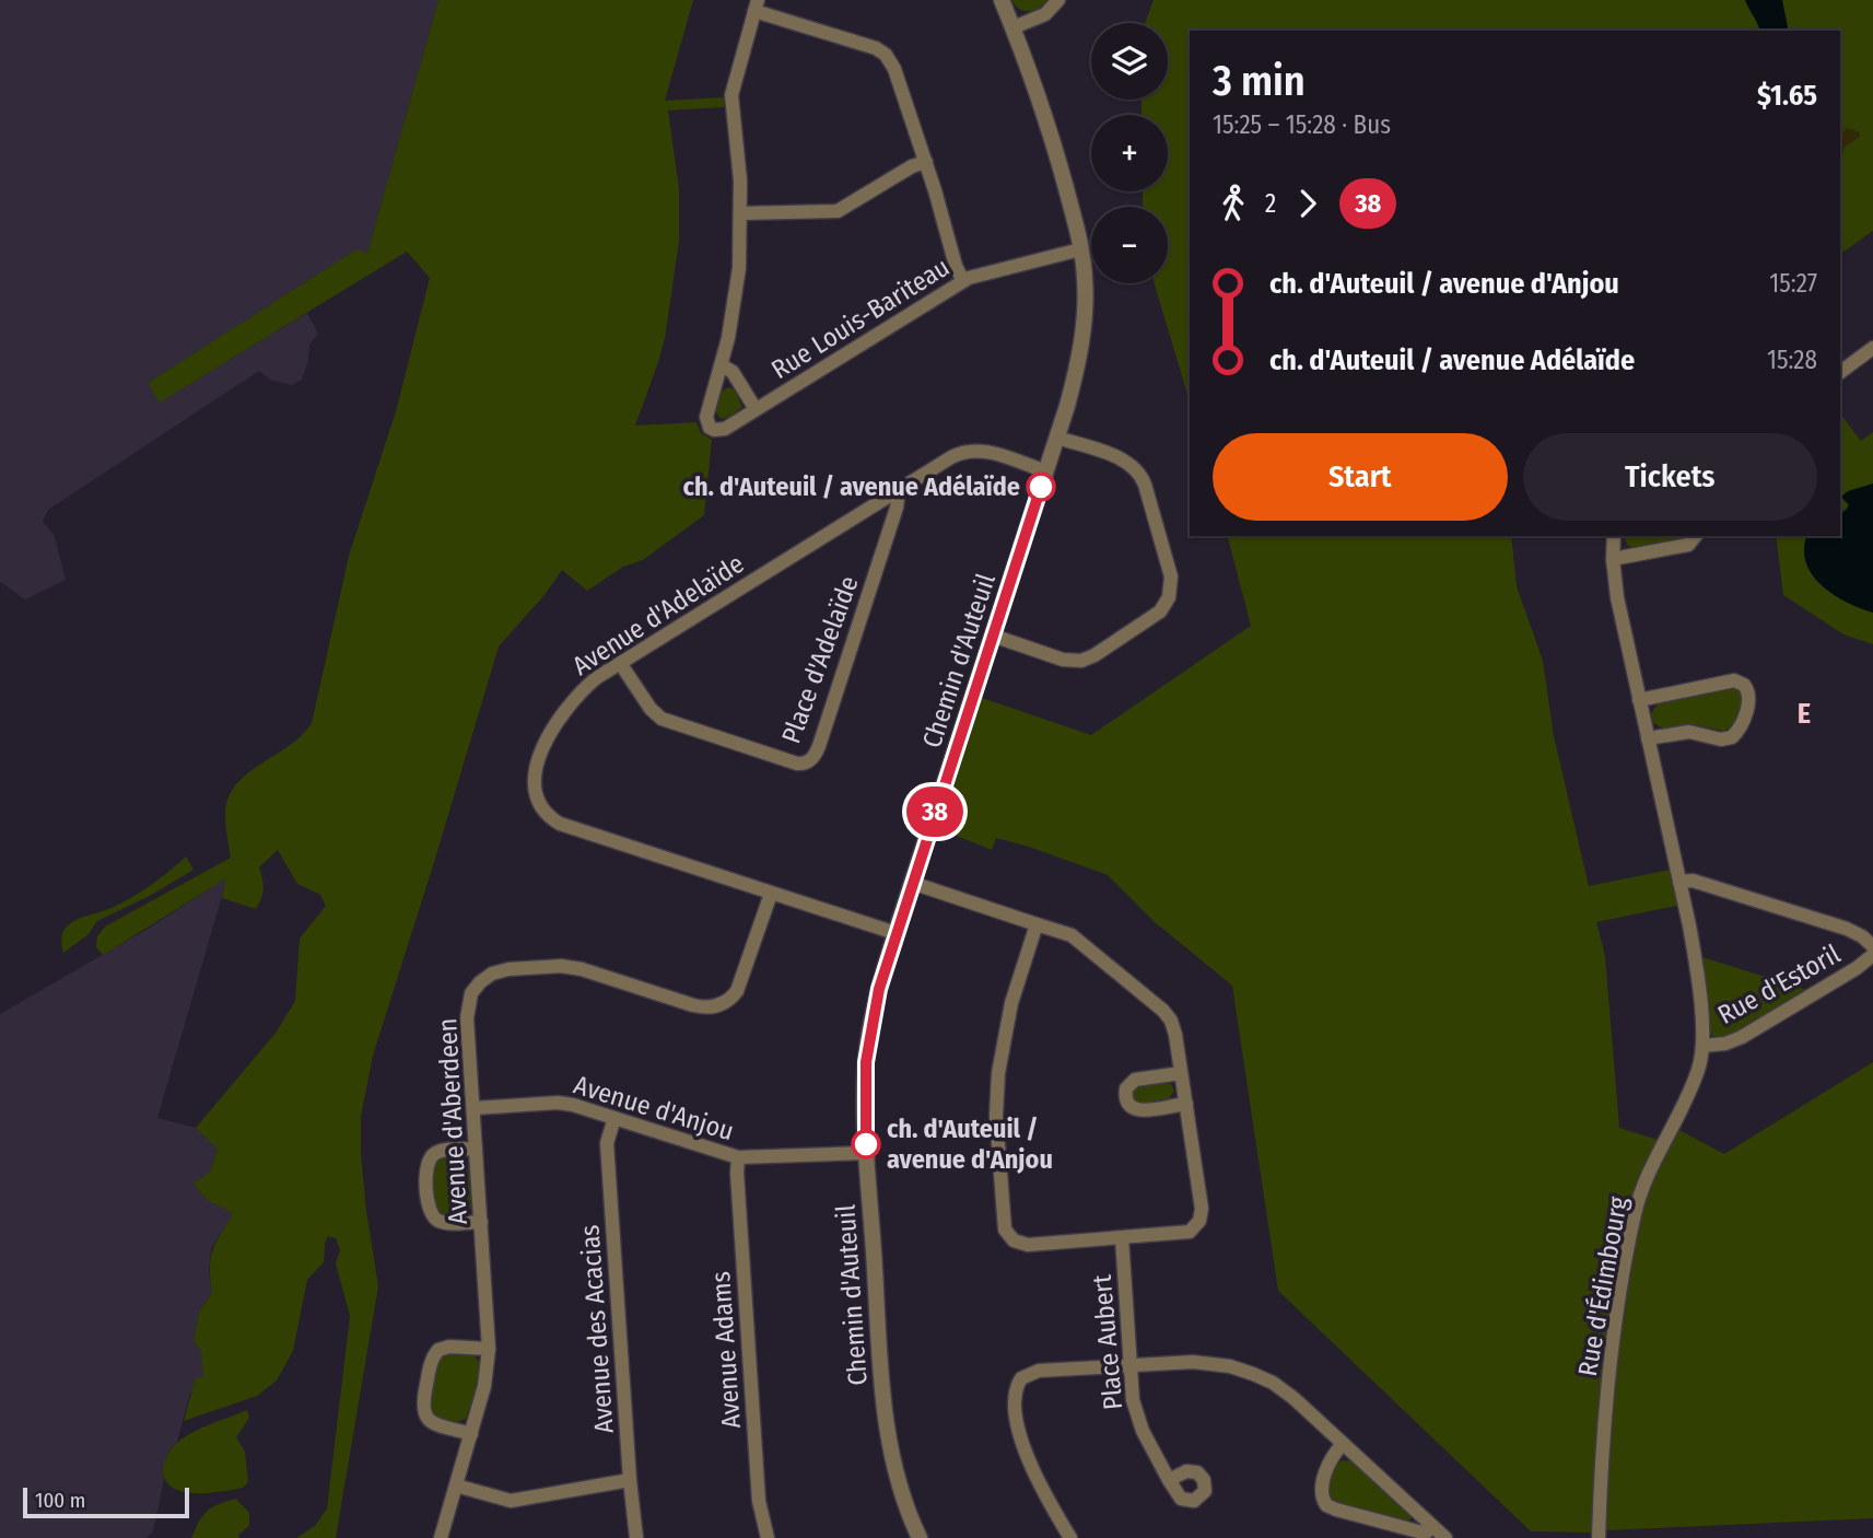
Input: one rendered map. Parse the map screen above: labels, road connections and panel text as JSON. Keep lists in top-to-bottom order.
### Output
{
  "streets": {
    "street": [
      "Rue Louis-Bariteau",
      "Avenue d'Adelaïde",
      "Place d'Adelaïde",
      "Chemin d'Auteuil",
      "Rue d'Estoril",
      "Avenue d'Anjou",
      "Avenue d'Aberdeen",
      "Rue d'Édimbourg",
      "Avenue des Acacias",
      "Place Aubert",
      "Avenue Adams"
    ]
  },
  "crossings": [
    ["Rue Louis-Bariteau", "Chemin d'Auteuil"],
    ["Avenue d'Adelaïde", "Place d'Adelaïde"],
    ["Avenue d'Adelaïde", "Chemin d'Auteuil"],
    ["Avenue d'Adelaïde", "Avenue d'Aberdeen"],
    ["Chemin d'Auteuil", "Avenue d'Anjou"],
    ["Rue d'Estoril", "Rue d'Édimbourg"],
    ["Avenue d'Anjou", "Avenue d'Aberdeen"],
    ["Avenue d'Anjou", "Avenue des Acacias"],
    ["Avenue d'Anjou", "Avenue Adams"]
  ],
  "districts": ["E"],
  "places": ["ch. d'Auteuil / avenue Adélaïde", "ch. d'Auteuil / avenue d'Anjou"],
  "lines": ["bus line 38"],
  "scale_bar": "100 m",
  "page": {
    "on_map": "38",
    "map_buttons": ["+", "−"],
    "heading": ["3 min", "15:25 – 15:28 · Bus", "$1.65"],
    "legs": ["2", "38"],
    "list": [
      {
        "name": "ch. d'Auteuil / avenue d'Anjou",
        "value": "15:27"
      },
      {
        "name": "ch. d'Auteuil / avenue Adélaïde",
        "value": "15:28"
      }
    ],
    "buttons": ["Start", "Tickets"],
    "scale": "100 m"
  }
}
